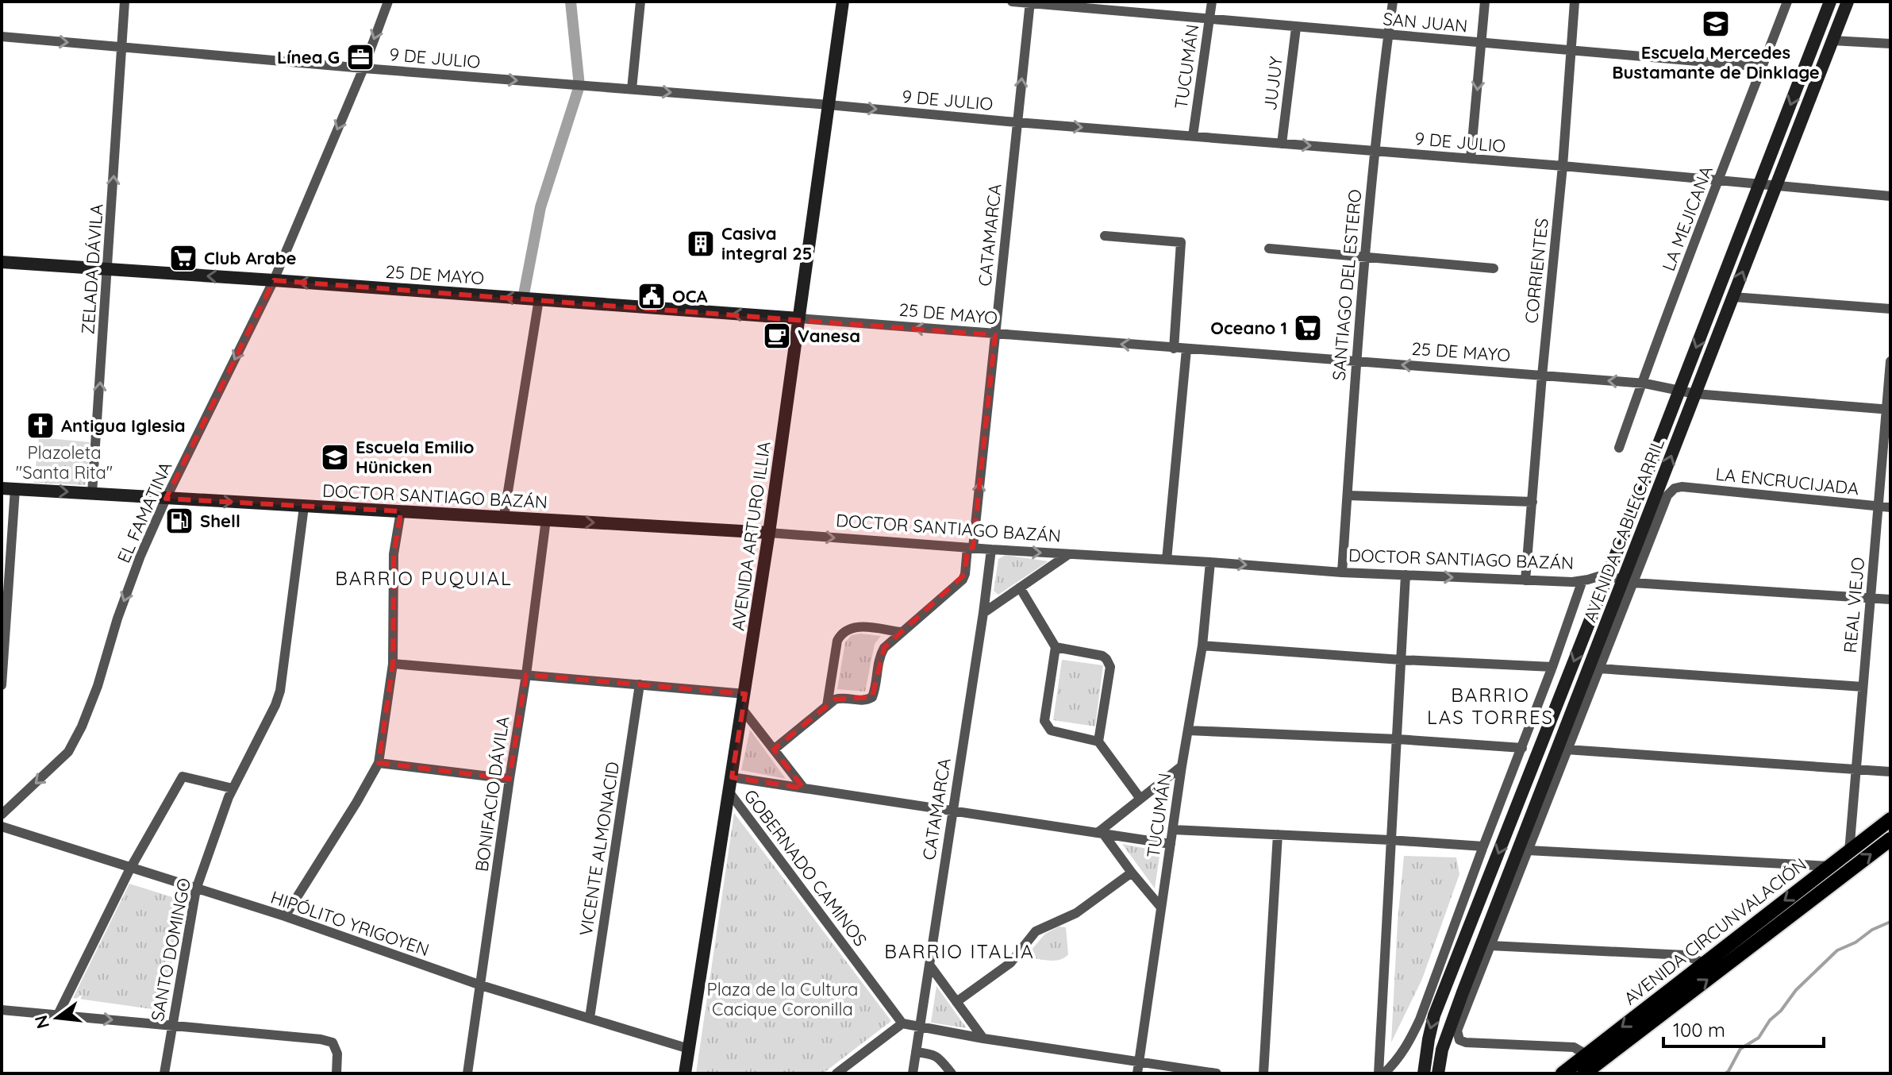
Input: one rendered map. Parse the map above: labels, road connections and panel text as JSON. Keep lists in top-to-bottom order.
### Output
{
  "streets": {
    "main road": [
      "25 DE MAYO",
      "DOCTOR SANTIAGO BAZÁN",
      "AVENIDA CABLE CARRIL",
      "AVENIDA ARTURO ILLIA",
      "AVENIDA CIRCUNVALACIÓN"
    ],
    "street": [
      "SAN JUAN",
      "9 DE JULIO",
      "TUCUMÁN",
      "JUJUY",
      "LA MEJICANA",
      "CATAMARCA",
      "ZELADA DÁVILA",
      "CORRIENTES",
      "SANTIAGO DEL ESTERO",
      "LA ENCRUCIJADA",
      "EL FAMATINA",
      "REAL VIEJO",
      "BONIFACIO DÁVILA",
      "VICENTE ALMONACID",
      "GOBERNADO CAMINOS",
      "HIPÓLITO YRIGOYEN",
      "SANTO DOMINGO"
    ]
  },
  "crossings": [
    ["SAN JUAN", "TUCUMÁN"],
    ["SAN JUAN", "JUJUY"],
    ["SAN JUAN", "LA MEJICANA"],
    ["SAN JUAN", "CATAMARCA"],
    ["SAN JUAN", "CORRIENTES"],
    ["SAN JUAN", "SANTIAGO DEL ESTERO"],
    ["9 DE JULIO", "TUCUMÁN"],
    ["9 DE JULIO", "JUJUY"],
    ["9 DE JULIO", "LA MEJICANA"],
    ["9 DE JULIO", "CATAMARCA"],
    ["9 DE JULIO", "ZELADA DÁVILA"],
    ["9 DE JULIO", "CORRIENTES"],
    ["9 DE JULIO", "SANTIAGO DEL ESTERO"],
    ["9 DE JULIO", "EL FAMATINA"],
    ["9 DE JULIO", "AVENIDA CABLE CARRIL"],
    ["9 DE JULIO", "AVENIDA ARTURO ILLIA"],
    ["TUCUMÁN", "DOCTOR SANTIAGO BAZÁN"],
    ["LA MEJICANA", "25 DE MAYO"],
    ["CATAMARCA", "25 DE MAYO"],
    ["CATAMARCA", "DOCTOR SANTIAGO BAZÁN"],
    ["ZELADA DÁVILA", "25 DE MAYO"],
    ["ZELADA DÁVILA", "DOCTOR SANTIAGO BAZÁN"],
    ["CORRIENTES", "25 DE MAYO"],
    ["CORRIENTES", "DOCTOR SANTIAGO BAZÁN"],
    ["25 DE MAYO", "SANTIAGO DEL ESTERO"],
    ["25 DE MAYO", "EL FAMATINA"],
    ["25 DE MAYO", "AVENIDA CABLE CARRIL"],
    ["25 DE MAYO", "AVENIDA ARTURO ILLIA"],
    ["25 DE MAYO", "REAL VIEJO"],
    ["SANTIAGO DEL ESTERO", "DOCTOR SANTIAGO BAZÁN"],
    ["LA ENCRUCIJADA", "DOCTOR SANTIAGO BAZÁN"],
    ["LA ENCRUCIJADA", "AVENIDA CABLE CARRIL"],
    ["LA ENCRUCIJADA", "REAL VIEJO"],
    ["DOCTOR SANTIAGO BAZÁN", "EL FAMATINA"],
    ["DOCTOR SANTIAGO BAZÁN", "AVENIDA CABLE CARRIL"],
    ["DOCTOR SANTIAGO BAZÁN", "AVENIDA ARTURO ILLIA"],
    ["DOCTOR SANTIAGO BAZÁN", "REAL VIEJO"],
    ["DOCTOR SANTIAGO BAZÁN", "BONIFACIO DÁVILA"],
    ["DOCTOR SANTIAGO BAZÁN", "SANTO DOMINGO"],
    ["AVENIDA ARTURO ILLIA", "GOBERNADO CAMINOS"],
    ["AVENIDA ARTURO ILLIA", "HIPÓLITO YRIGOYEN"],
    ["REAL VIEJO", "AVENIDA CIRCUNVALACIÓN"],
    ["BONIFACIO DÁVILA", "HIPÓLITO YRIGOYEN"],
    ["VICENTE ALMONACID", "HIPÓLITO YRIGOYEN"],
    ["HIPÓLITO YRIGOYEN", "SANTO DOMINGO"]
  ],
  "one_way": [
    "9 DE JULIO",
    "ZELADA DÁVILA",
    "25 DE MAYO",
    "DOCTOR SANTIAGO BAZÁN",
    "EL FAMATINA"
  ],
  "districts": ["BARRIO PUQUIAL", "BARRIO LAS TORRES", "BARRIO ITALIA"],
  "parks": ["Plazoleta \"Santa Rita\"", "Plaza de la Cultura Cacique Coronilla"],
  "places": {
    "school or university": ["Escuela Mercedes Bustamante de Dinklage", "Escuela Emilio Hünicken"],
    "office": ["Línea G"],
    "building": ["Casiva integral 25"],
    "supermarket": ["Club Arabe", "Oceano 1"],
    "public building": ["OCA"],
    "cafe": ["Vanesa"],
    "church": ["Antigua Iglesia"],
    "fuel station": ["Shell"]
  },
  "scale_bar": "100 m",
  "north": "left"
}
